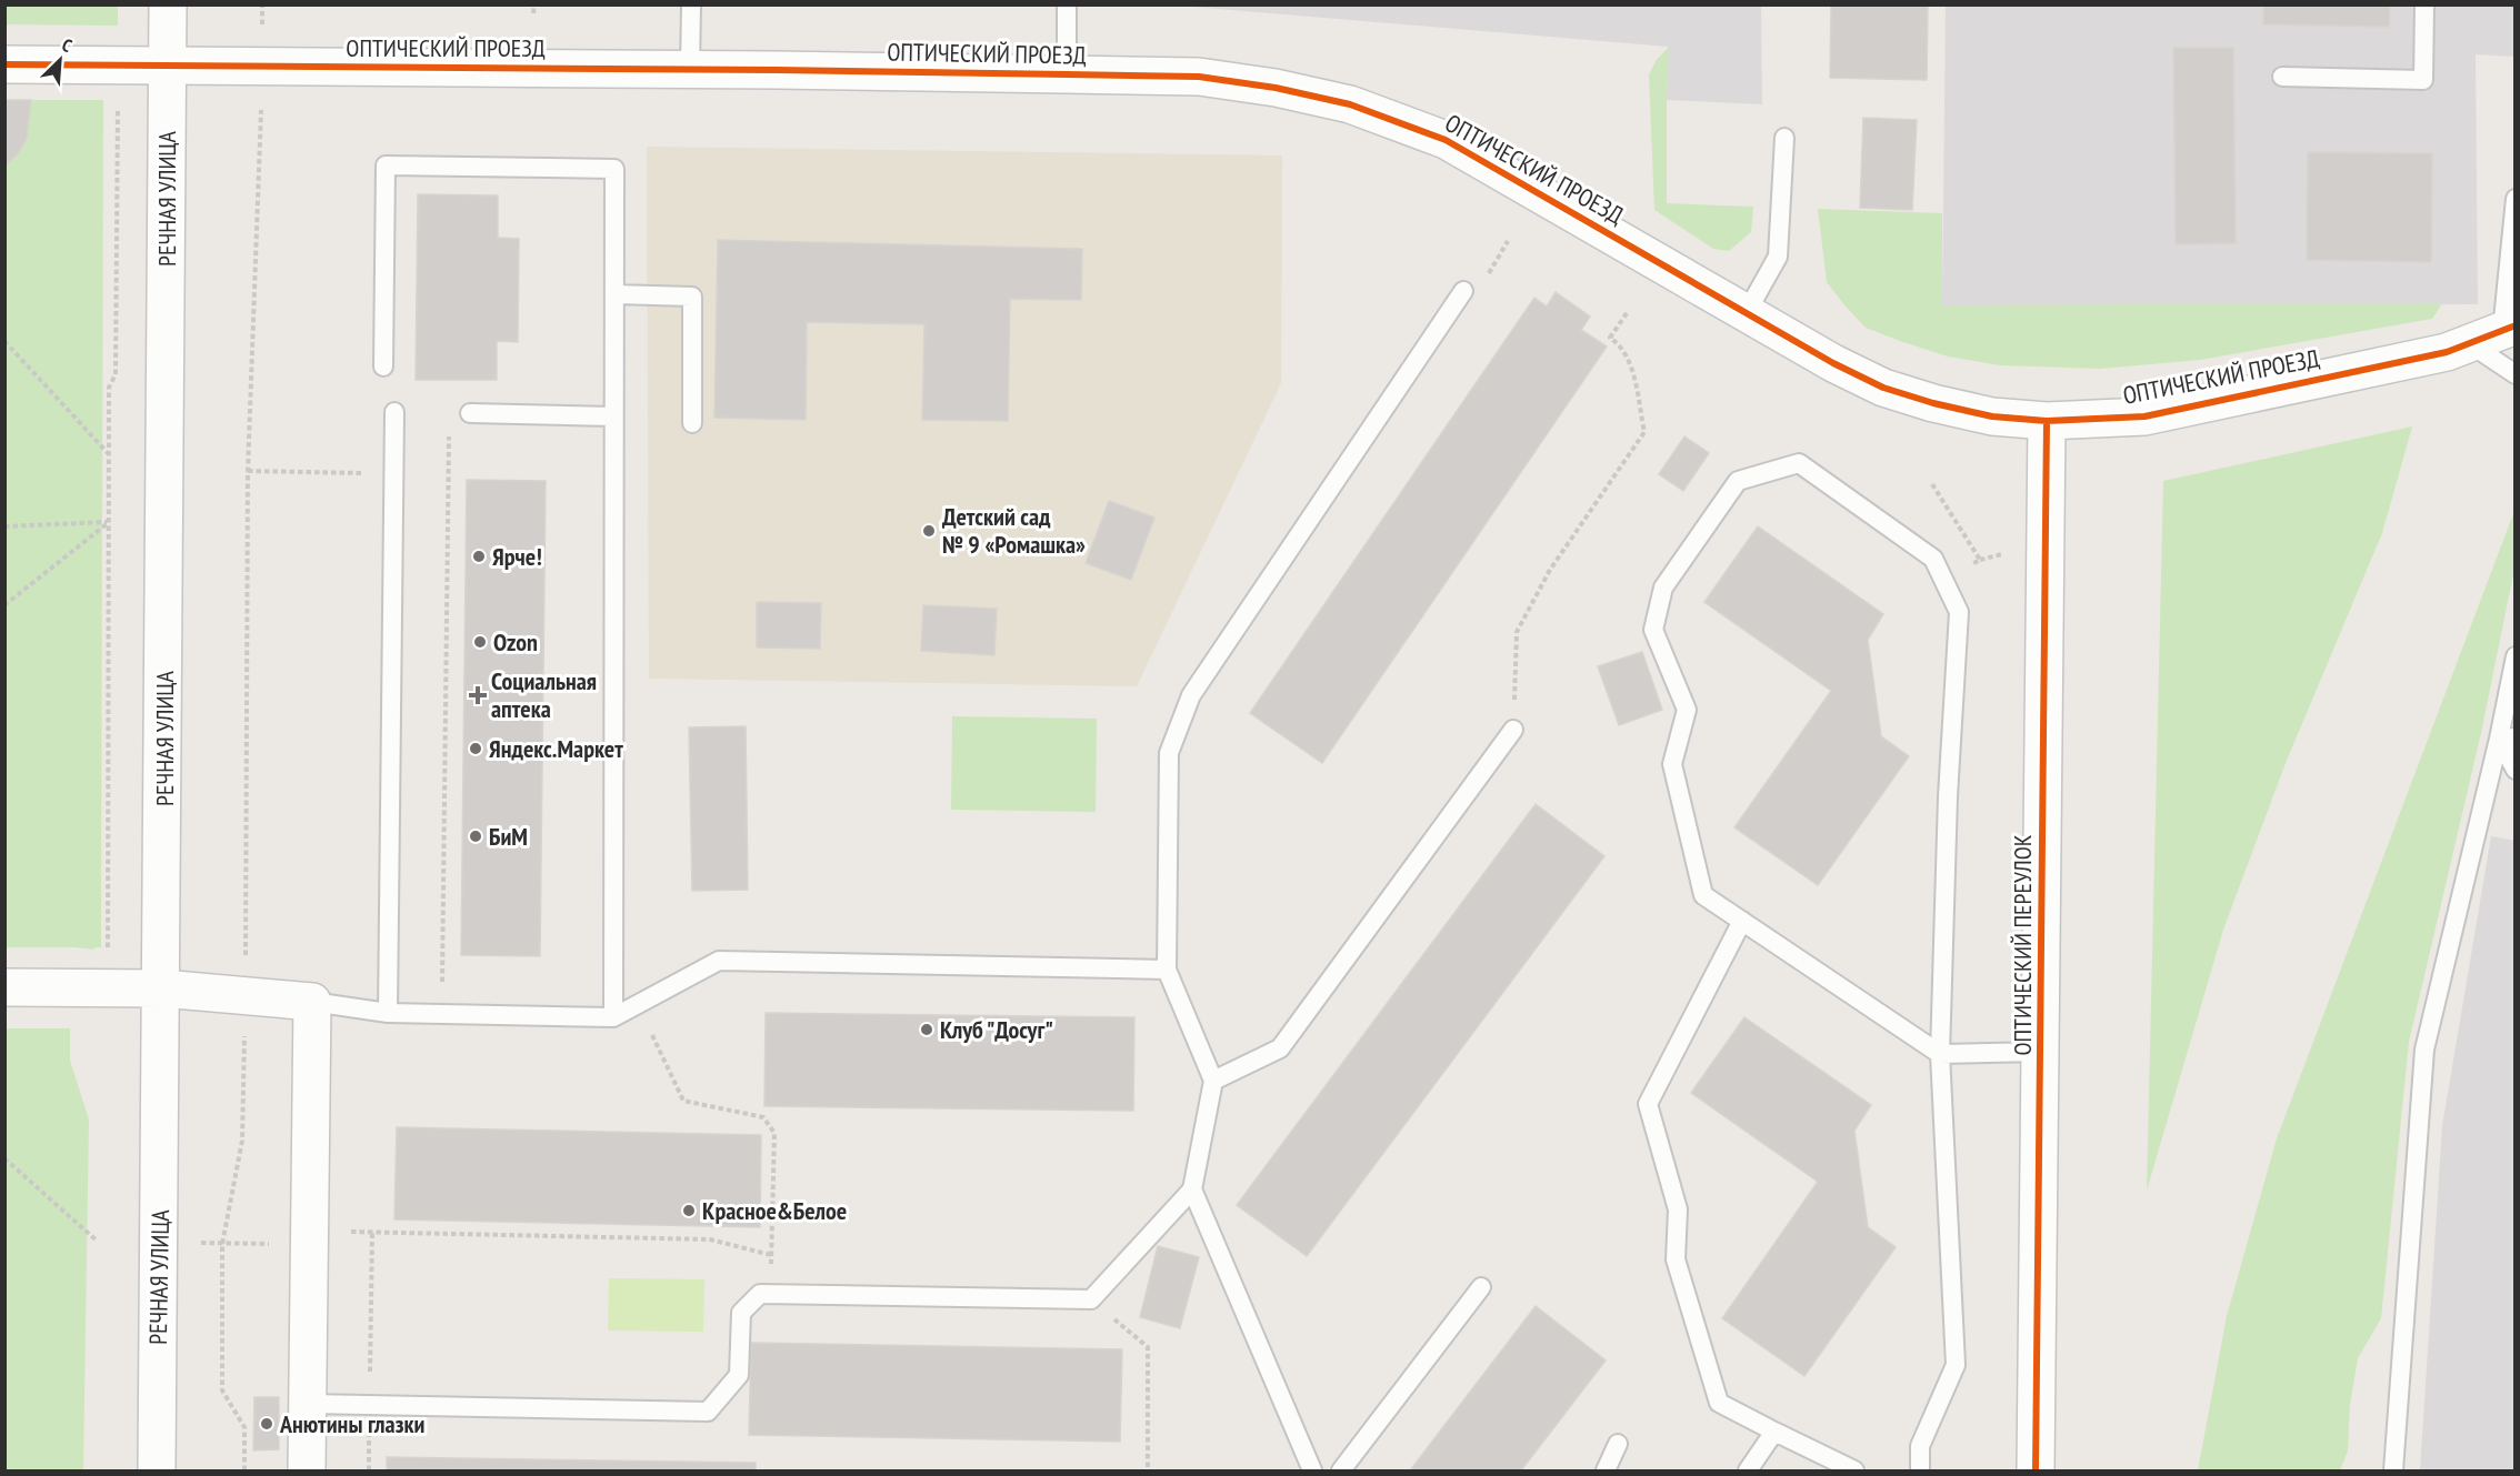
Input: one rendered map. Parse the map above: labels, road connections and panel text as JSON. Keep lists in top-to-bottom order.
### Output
{
  "streets": {
    "street": ["ОПТИЧЕСКИЙ ПРОЕЗД", "РЕЧНАЯ УЛИЦА", "ОПТИЧЕСКИЙ ПЕРЕУЛОК"]
  },
  "crossings": [
    ["ОПТИЧЕСКИЙ ПРОЕЗД", "РЕЧНАЯ УЛИЦА"],
    ["ОПТИЧЕСКИЙ ПРОЕЗД", "ОПТИЧЕСКИЙ ПЕРЕУЛОК"]
  ],
  "places": {
    "other": [
      "Детский сад № 9 «Ромашка»",
      "Ярче!",
      "Ozon",
      "Яндекс.Маркет",
      "БиМ",
      "Клуб \"Досуг\"",
      "Красное&Белое",
      "Анютины глазки"
    ],
    "health": ["Социальная аптека"]
  },
  "north": "top right"
}
